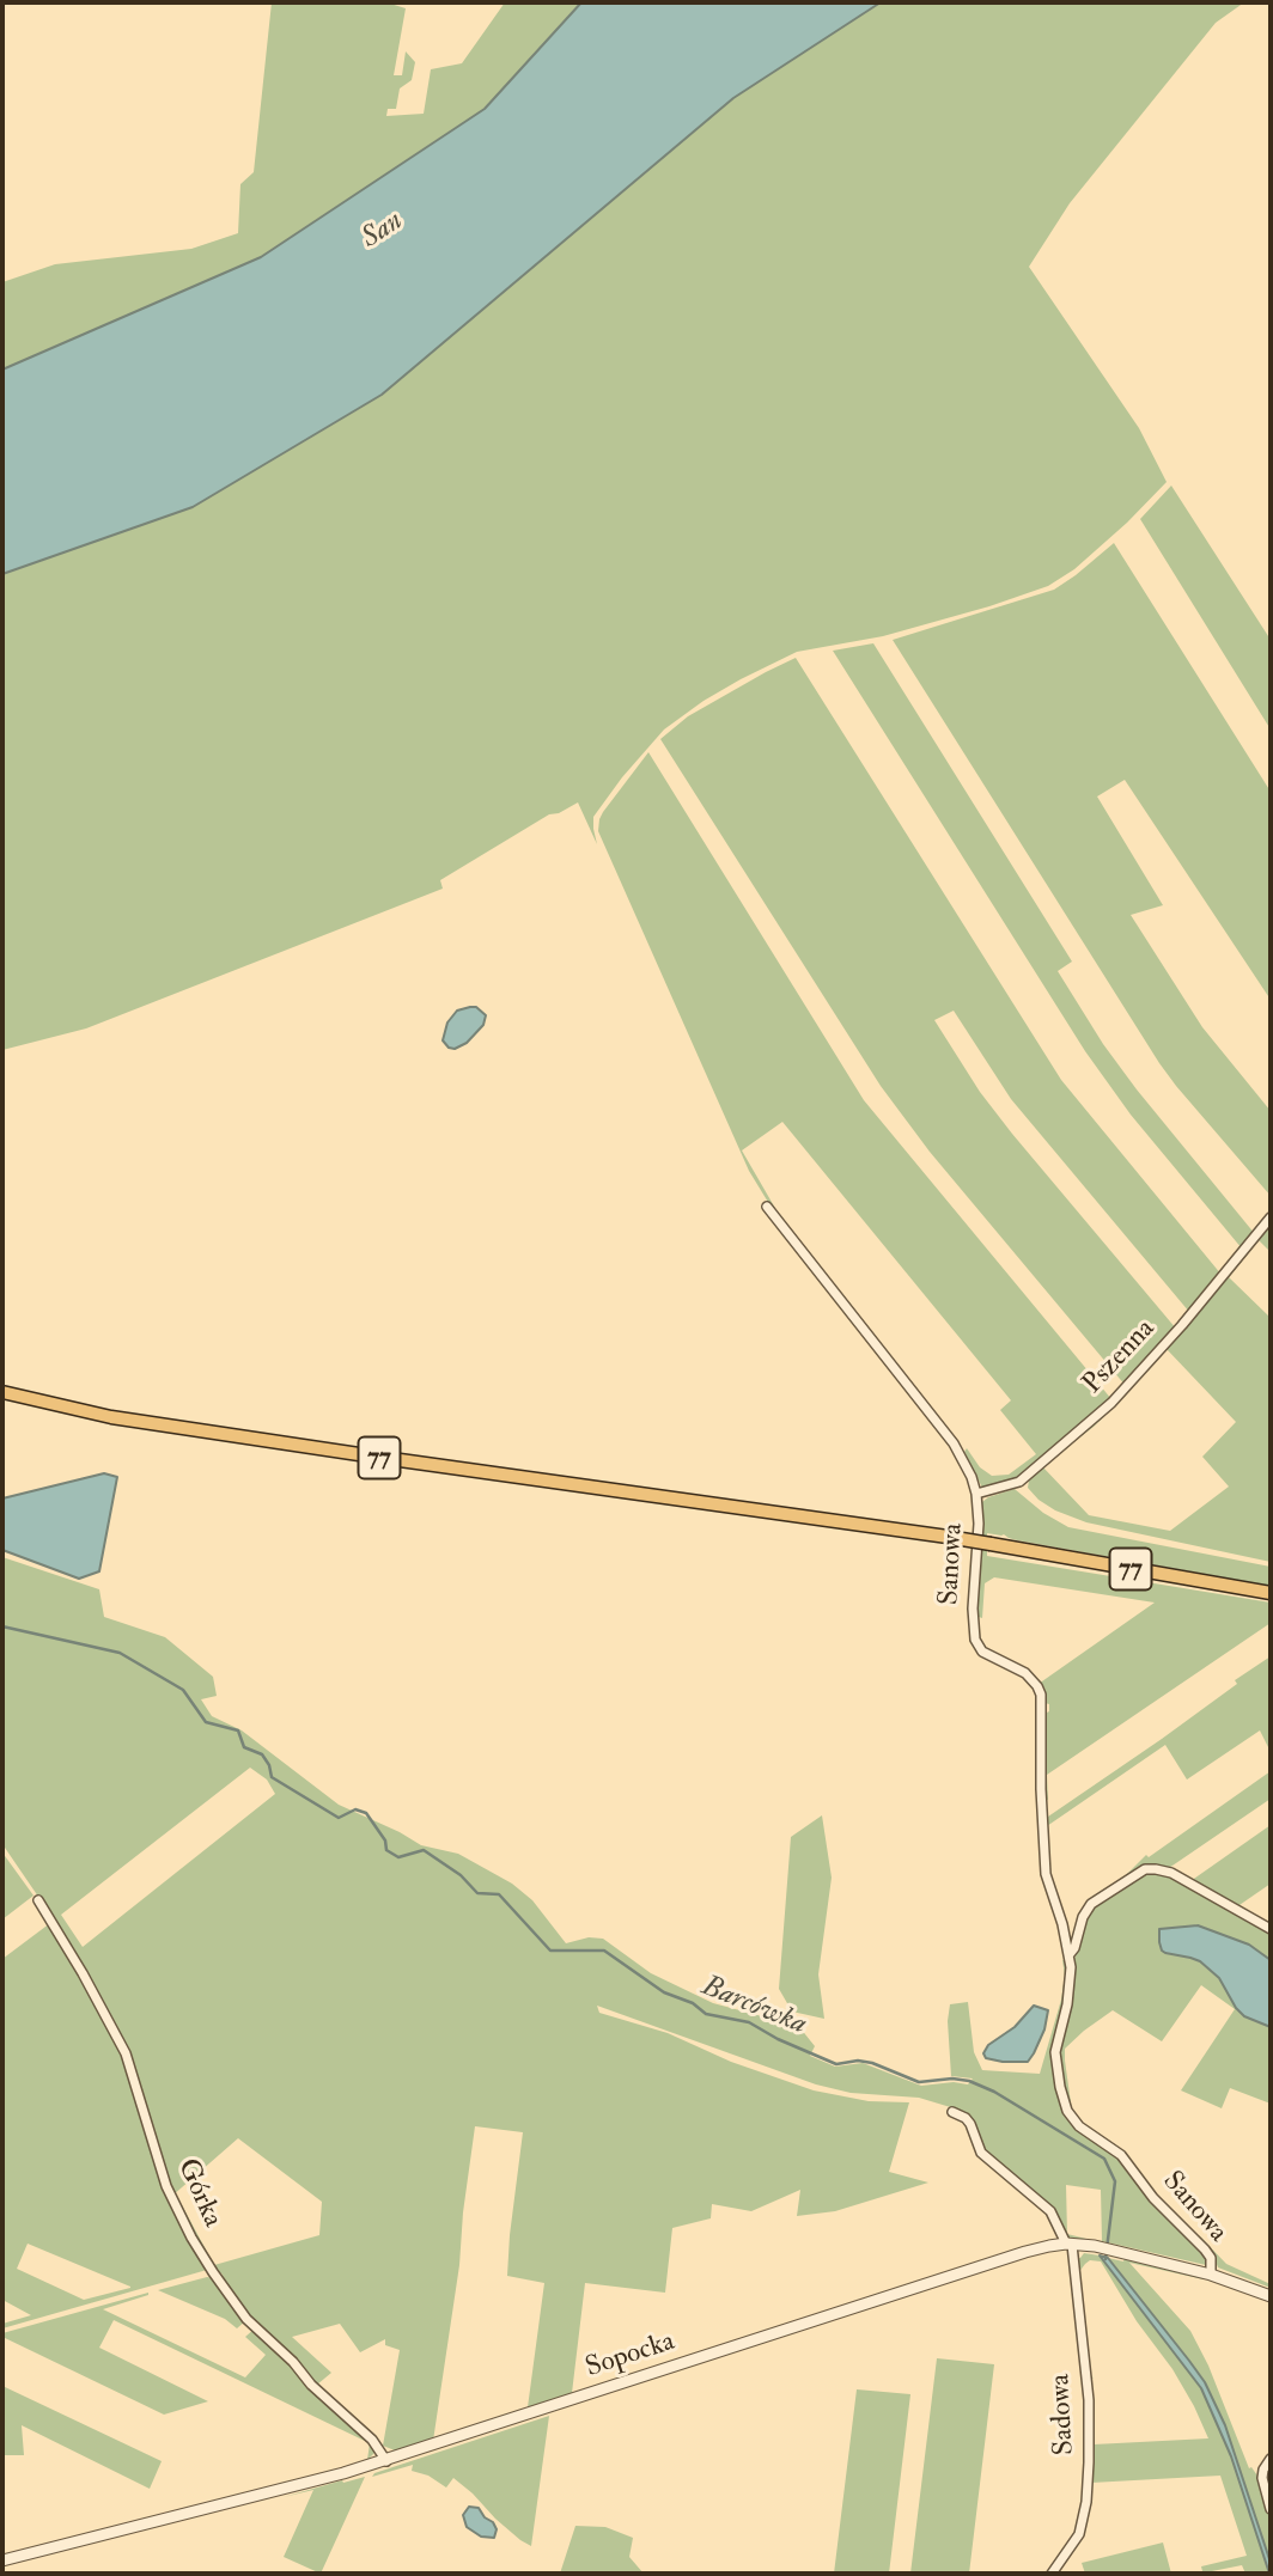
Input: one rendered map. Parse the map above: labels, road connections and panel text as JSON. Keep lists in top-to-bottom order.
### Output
{
  "streets": {
    "main road": ["77"],
    "street": [
      "Pszenna",
      "Sanowa",
      "Górka",
      "Sopocka",
      "Sadowa"
    ]
  },
  "crossings": [
    ["Pszenna", "Sanowa"],
    ["Sanowa", "Sopocka"],
    ["Górka", "Sopocka"],
    ["Sopocka", "Sadowa"]
  ],
  "water": ["San", "Barcówka"]
}
